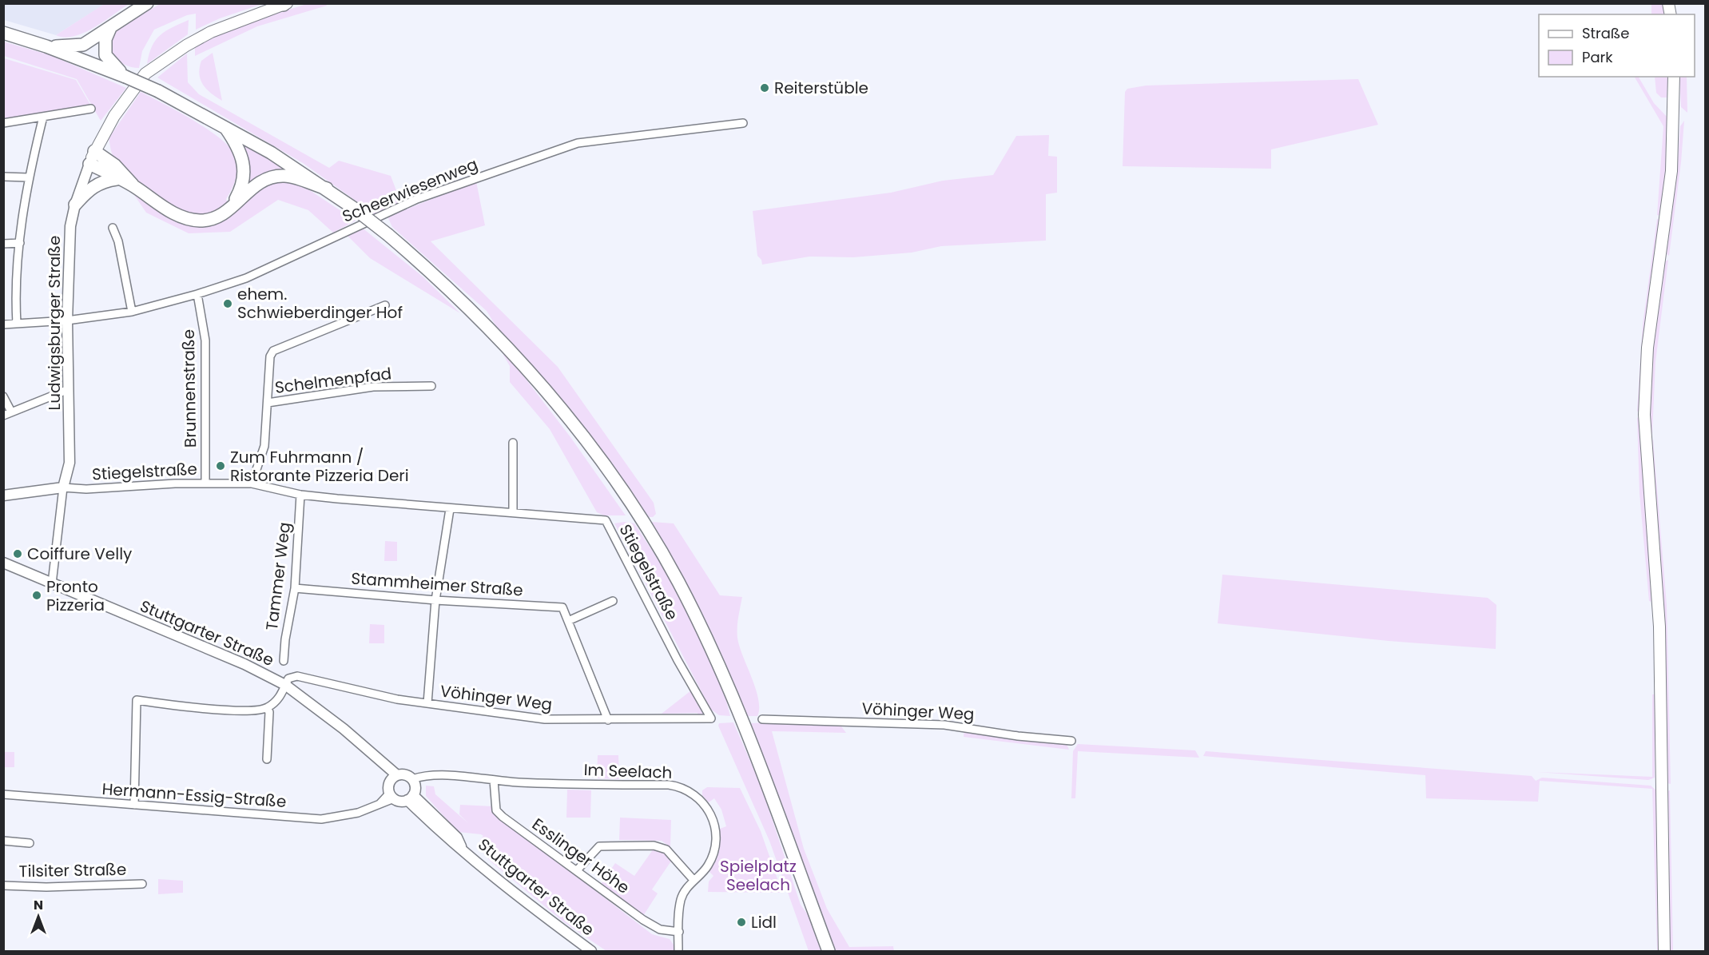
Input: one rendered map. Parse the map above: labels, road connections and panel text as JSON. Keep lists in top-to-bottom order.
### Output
{
  "streets": {
    "main road": ["Ludwigsburger Straße"],
    "street": [
      "Scheerwiesenweg",
      "Schelmenpfad",
      "Brunnenstraße",
      "Stiegelstraße",
      "Tammer Weg",
      "Stammheimer Straße",
      "Stuttgarter Straße",
      "Vöhinger Weg",
      "Im Seelach",
      "Hermann-Essig-Straße",
      "Esslinger Höhe",
      "Tilsiter Straße"
    ]
  },
  "crossings": [
    ["Scheerwiesenweg", "Ludwigsburger Straße"],
    ["Scheerwiesenweg", "Brunnenstraße"],
    ["Ludwigsburger Straße", "Stiegelstraße"],
    ["Brunnenstraße", "Stiegelstraße"],
    ["Stiegelstraße", "Tammer Weg"],
    ["Stiegelstraße", "Vöhinger Weg"],
    ["Tammer Weg", "Stammheimer Straße"],
    ["Stammheimer Straße", "Vöhinger Weg"],
    ["Stuttgarter Straße", "Vöhinger Weg"],
    ["Stuttgarter Straße", "Im Seelach"],
    ["Stuttgarter Straße", "Hermann-Essig-Straße"],
    ["Im Seelach", "Hermann-Essig-Straße"],
    ["Im Seelach", "Esslinger Höhe"]
  ],
  "parks": ["Spielplatz Seelach"],
  "places": [
    "Reiterstüble",
    "ehem. Schwieberdinger Hof",
    "Zum Fuhrmann / Ristorante Pizzeria Deri",
    "Coiffure Velly",
    "Pronto Pizzeria",
    "Lidl"
  ],
  "legend": ["Straße", "Park"],
  "north": "top"
}
